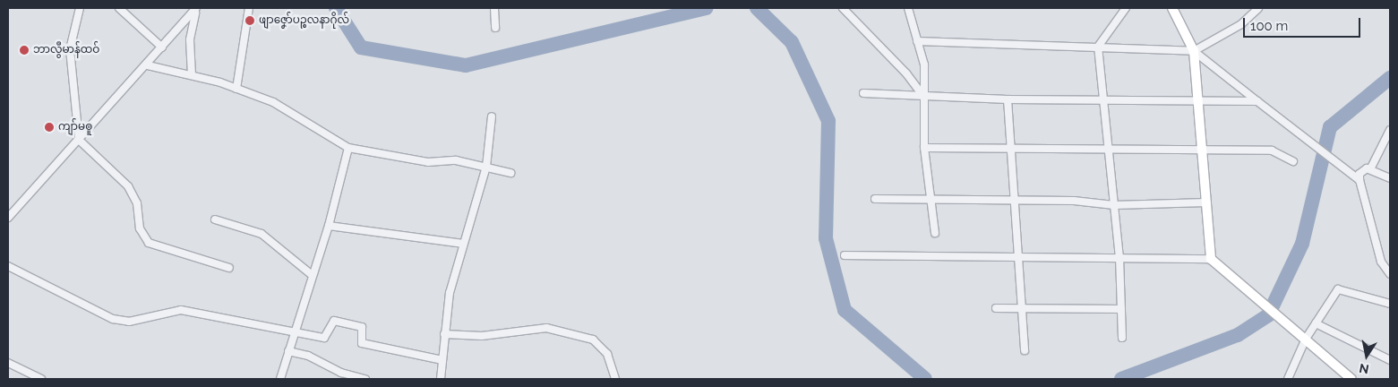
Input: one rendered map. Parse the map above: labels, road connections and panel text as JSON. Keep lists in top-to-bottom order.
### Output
{
  "places": ["ဖျာဇၞော်ပဉ္စလနာဂိုလ်", "ဘာလွဳမာန်ထဝ်", "ကျာ်မၜူ"],
  "scale_bar": "100 m",
  "north": "bottom"
}
